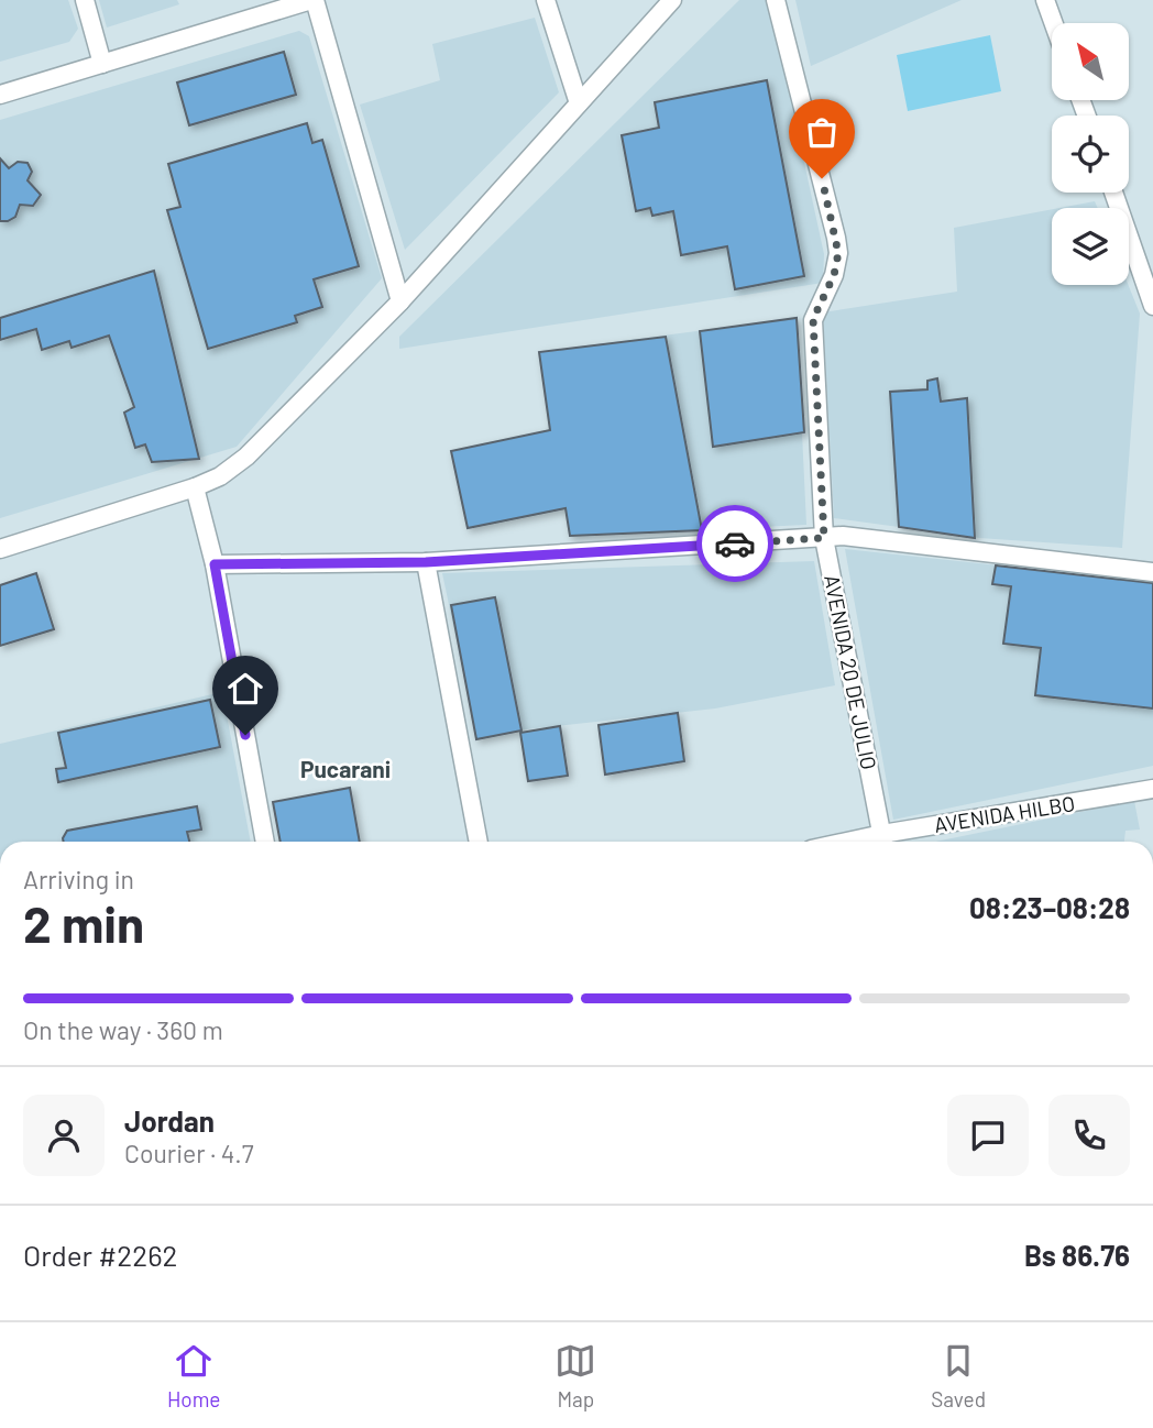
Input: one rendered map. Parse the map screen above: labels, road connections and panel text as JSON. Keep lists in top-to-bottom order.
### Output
{
  "streets": {
    "street": ["AVENIDA 20 DE JULIO", "AVENIDA HILBO"]
  },
  "crossings": [
    ["AVENIDA 20 DE JULIO", "AVENIDA HILBO"]
  ],
  "districts": ["Pucarani"],
  "north": "top left",
  "page": {
    "heading": ["2 min", "Arriving in", "08:23–08:28"],
    "panel": [
      "Jordan",
      "Courier · 4.7",
      "Order #2262",
      "Bs 86.76"
    ],
    "bar": "On the way · 360 m",
    "tabs": ["Home", "Map", "Saved"]
  }
}
